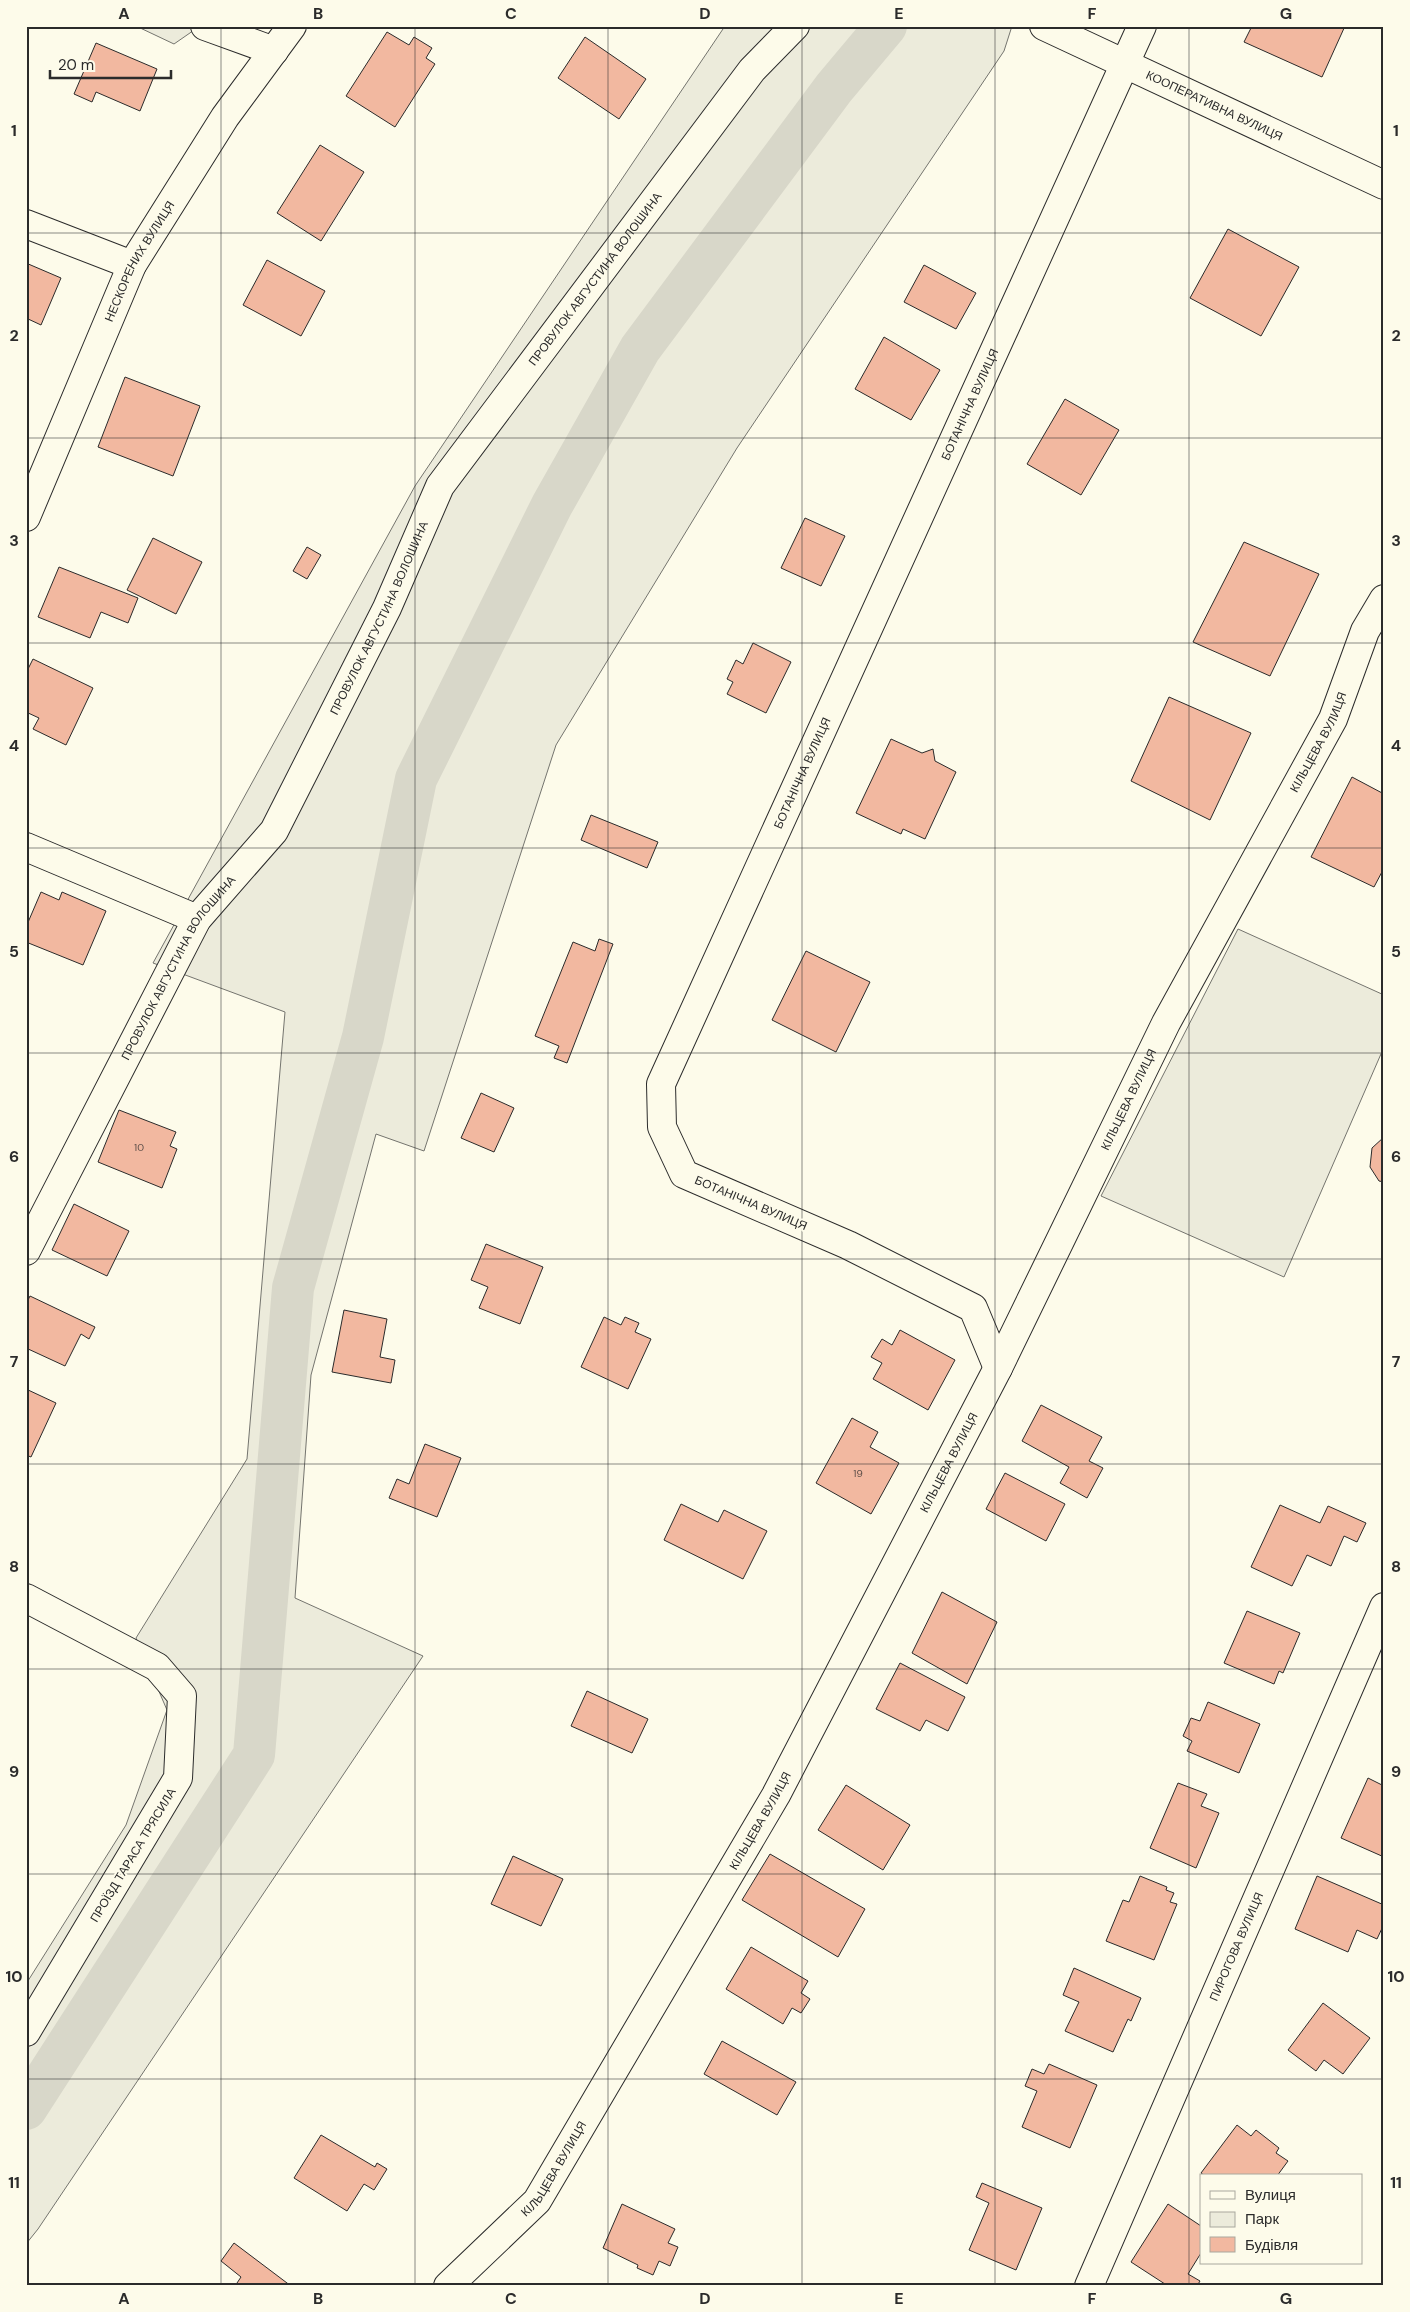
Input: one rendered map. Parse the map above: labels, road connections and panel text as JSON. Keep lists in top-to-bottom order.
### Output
{
  "streets": {
    "street": [
      "КООПЕРАТИВНА ВУЛИЦЯ",
      "НЕСКОРЕНИХ ВУЛИЦЯ",
      "ПРОВУЛОК АВГУСТИНА ВОЛОШИНА",
      "БОТАНІЧНА ВУЛИЦЯ",
      "КІЛЬЦЕВА ВУЛИЦЯ",
      "ПРОЇЗД ТАРАСА ТРЯСИЛА",
      "ПИРОГОВА ВУЛИЦЯ"
    ]
  },
  "crossings": [
    ["КООПЕРАТИВНА ВУЛИЦЯ", "БОТАНІЧНА ВУЛИЦЯ"],
    ["БОТАНІЧНА ВУЛИЦЯ", "КІЛЬЦЕВА ВУЛИЦЯ"]
  ],
  "house_numbers": ["10", "19"],
  "legend": ["Вулиця", "Парк", "Будівля"],
  "scale_bar": "20 m",
  "grid": {
    "columns": [
      "A",
      "B",
      "C",
      "D",
      "E",
      "F",
      "G"
    ],
    "rows": [
      "1",
      "2",
      "3",
      "4",
      "5",
      "6",
      "7",
      "8",
      "9",
      "10",
      "11"
    ]
  }
}
